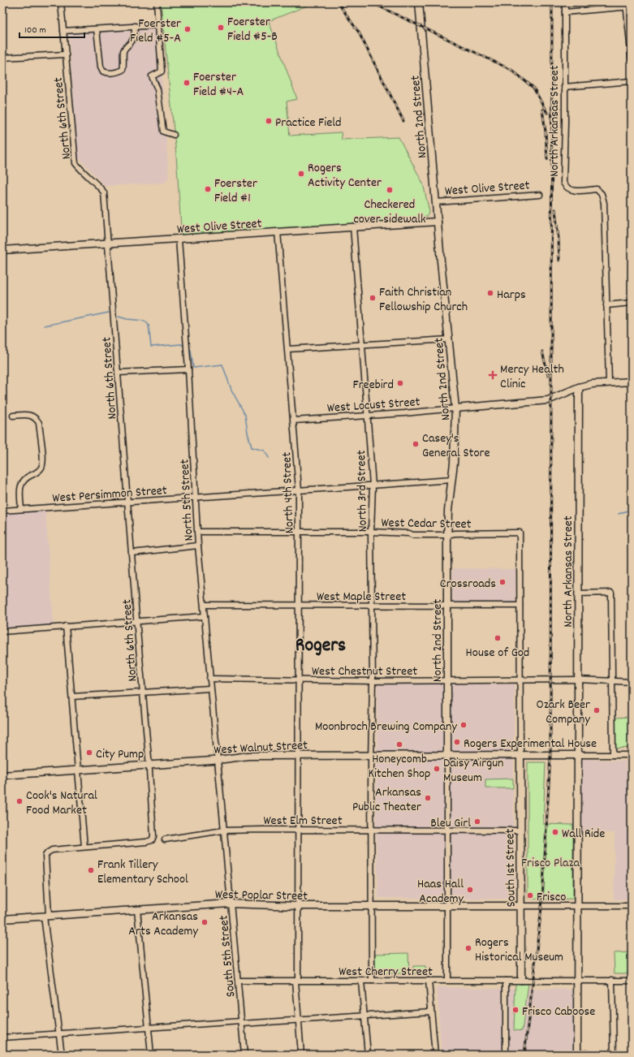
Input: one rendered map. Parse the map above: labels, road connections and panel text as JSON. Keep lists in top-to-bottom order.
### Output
{
  "streets": {
    "main road": [
      "North 2nd Street",
      "North Arkansas Street",
      "West Olive Street",
      "West Locust Street",
      "West Walnut Street",
      "South 1st Street",
      "West Poplar Street"
    ],
    "street": [
      "North 6th Street",
      "North 3rd Street",
      "West Persimmon Street",
      "North 4th Street",
      "North 5th Street",
      "West Cedar Street",
      "West Maple Street",
      "West Chestnut Street",
      "West Elm Street",
      "South 5th Street",
      "West Cherry Street"
    ]
  },
  "crossings": [
    ["North 2nd Street", "West Olive Street"],
    ["North 2nd Street", "West Locust Street"],
    ["North 2nd Street", "West Persimmon Street"],
    ["North 2nd Street", "West Cedar Street"],
    ["North 2nd Street", "West Maple Street"],
    ["North 2nd Street", "West Chestnut Street"],
    ["North 2nd Street", "West Walnut Street"],
    ["North 6th Street", "West Olive Street"],
    ["North 6th Street", "West Persimmon Street"],
    ["North 6th Street", "West Walnut Street"],
    ["North Arkansas Street", "West Locust Street"],
    ["North Arkansas Street", "West Chestnut Street"],
    ["North Arkansas Street", "West Walnut Street"],
    ["North Arkansas Street", "West Cherry Street"],
    ["West Olive Street", "North 3rd Street"],
    ["West Olive Street", "North 4th Street"],
    ["West Olive Street", "North 5th Street"],
    ["West Locust Street", "North 3rd Street"],
    ["West Locust Street", "North 4th Street"],
    ["North 3rd Street", "West Persimmon Street"],
    ["North 3rd Street", "West Cedar Street"],
    ["North 3rd Street", "West Maple Street"],
    ["North 3rd Street", "West Chestnut Street"],
    ["North 3rd Street", "West Walnut Street"],
    ["North 3rd Street", "West Elm Street"],
    ["North 3rd Street", "West Poplar Street"],
    ["North 3rd Street", "West Cherry Street"],
    ["West Persimmon Street", "North 4th Street"],
    ["West Persimmon Street", "North 5th Street"],
    ["North 4th Street", "West Cedar Street"],
    ["North 4th Street", "West Maple Street"],
    ["North 4th Street", "West Chestnut Street"],
    ["North 4th Street", "West Walnut Street"],
    ["North 4th Street", "West Elm Street"],
    ["North 4th Street", "West Poplar Street"],
    ["North 4th Street", "West Cherry Street"],
    ["North 5th Street", "West Cedar Street"],
    ["North 5th Street", "West Maple Street"],
    ["North 5th Street", "West Chestnut Street"],
    ["North 5th Street", "West Walnut Street"],
    ["North 5th Street", "South 5th Street"],
    ["West Cedar Street", "West Maple Street"],
    ["West Walnut Street", "South 1st Street"],
    ["West Walnut Street", "South 5th Street"],
    ["West Elm Street", "South 1st Street"],
    ["West Elm Street", "South 5th Street"],
    ["South 1st Street", "West Poplar Street"],
    ["South 1st Street", "West Cherry Street"],
    ["West Poplar Street", "South 5th Street"],
    ["South 5th Street", "West Cherry Street"]
  ],
  "districts": ["Rogers"],
  "parks": ["Frisco Plaza"],
  "places": {
    "other": [
      "Foerster Field #5-B",
      "Foerster Field #5-A",
      "Foerster Field #4-A",
      "Practice Field",
      "Rogers Activity Center",
      "Foerster Field #1",
      "Checkered cover sidewalk",
      "Harps",
      "Faith Christian Fellowship Church",
      "Freebird",
      "Casey's General Store",
      "Crossroads",
      "House of God",
      "Ozark Beer Company",
      "Moonbroch Brewing Company",
      "Rogers Experimental House",
      "Honeycomb Kitchen Shop",
      "City Pump",
      "Daisy Airgun Museum",
      "Arkansas Public Theater",
      "Cook's Natural Food Market",
      "Bleu Girl",
      "Wall Ride",
      "Frank Tillery Elementary School",
      "Haas Hall Academy",
      "Frisco",
      "Arkansas Arts Academy",
      "Rogers Historical Museum",
      "Frisco Caboose"
    ],
    "health": ["Mercy Health Clinic"]
  },
  "scale_bar": "100 m"
}
